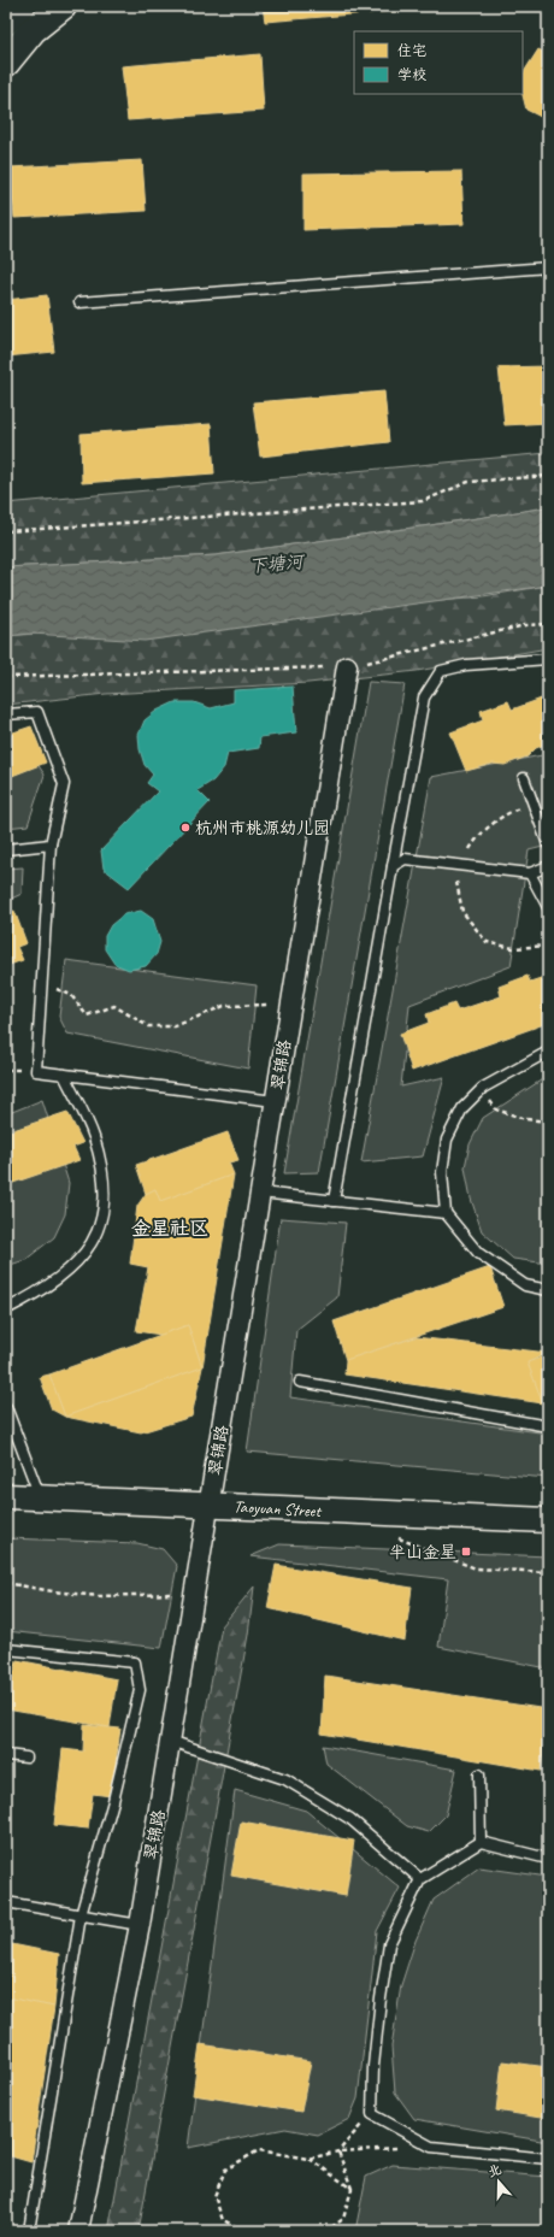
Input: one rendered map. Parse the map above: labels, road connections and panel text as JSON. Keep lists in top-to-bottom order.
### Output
{
  "streets": {
    "street": ["翠锦路", "Taoyuan Street"]
  },
  "crossings": [
    ["翠锦路", "Taoyuan Street"]
  ],
  "districts": ["金星社区"],
  "water": ["下塘河"],
  "places": {
    "other": ["杭州市桃源幼儿园"],
    "transit": ["半山金星"]
  },
  "legend": ["住宅", "学校"],
  "north": "top"
}
